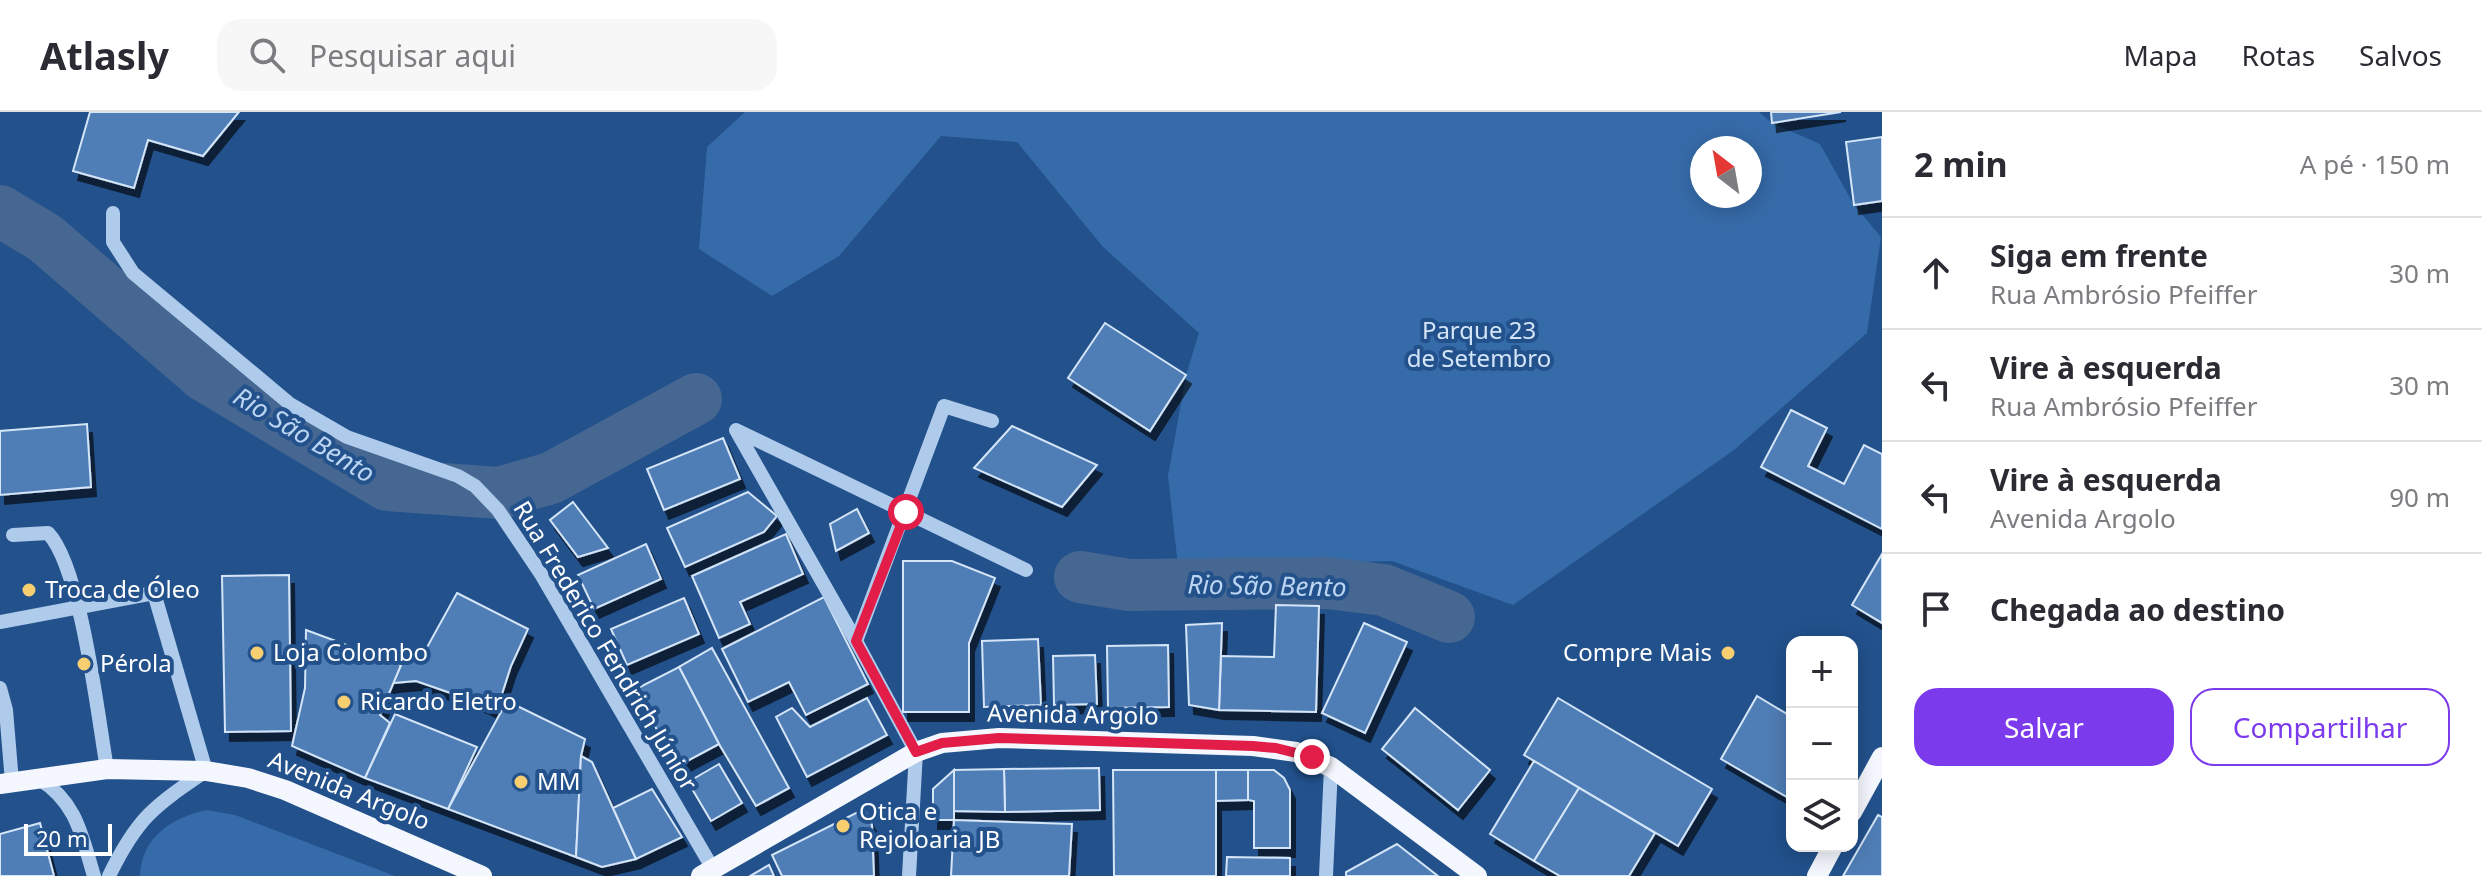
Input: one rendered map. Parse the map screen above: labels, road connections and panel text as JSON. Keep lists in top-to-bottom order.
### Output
{
  "streets": {
    "main road": ["Avenida Argolo"],
    "street": ["Rua Frederico Fendrich Júnior"]
  },
  "crossings": [
    ["Rua Frederico Fendrich Júnior", "Avenida Argolo"]
  ],
  "water": ["Rio São Bento"],
  "parks": ["Parque 23 de Setembro"],
  "places": [
    "Troca de Óleo",
    "Loja Colombo",
    "Compre Mais",
    "Pérola",
    "Ricardo Eletro",
    "MM",
    "Otica e Rejoloaria JB"
  ],
  "scale_bar": "20 m",
  "north": "top left",
  "page": {
    "header": "Atlasly",
    "search": "Pesquisar aqui",
    "nav": ["Mapa", "Rotas", "Salvos"],
    "heading": ["2 min", "A pé · 150 m"],
    "list": [
      ["Siga em frente", "Rua Ambrósio Pfeiffer", "30 m"],
      ["Vire à esquerda", "Rua Ambrósio Pfeiffer", "30 m"],
      ["Vire à esquerda", "Avenida Argolo", "90 m"],
      "Chegada ao destino"
    ],
    "map_buttons": ["+", "−"],
    "buttons": ["Salvar", "Compartilhar"],
    "scale": "20 m"
  }
}
